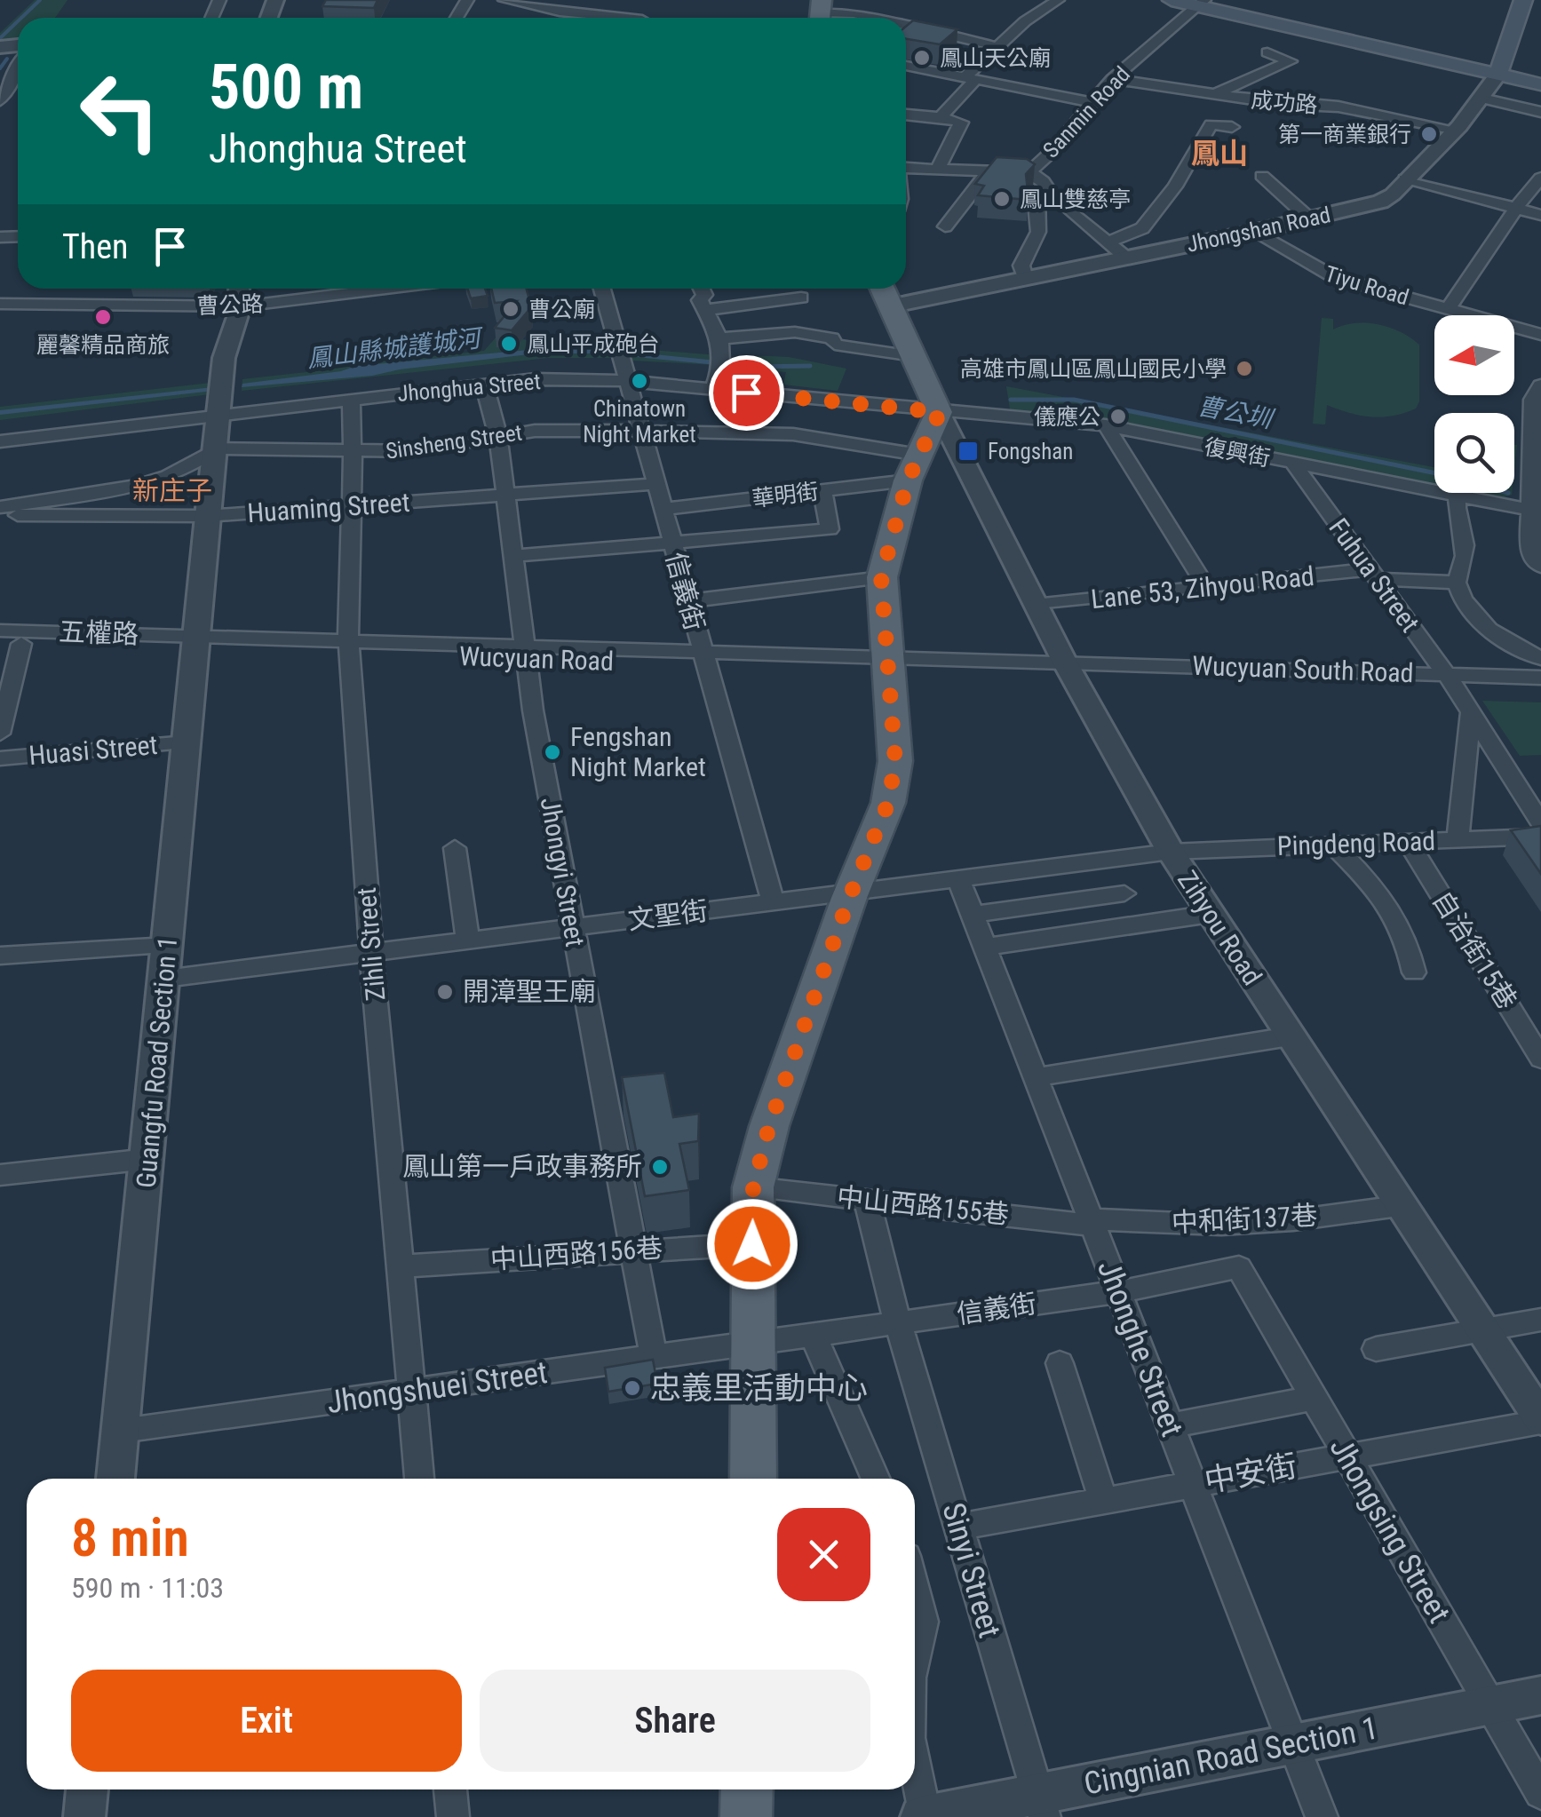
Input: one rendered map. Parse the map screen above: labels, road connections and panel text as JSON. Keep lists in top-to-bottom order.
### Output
{
  "streets": {
    "main road": ["Jhongshan Road"],
    "street": [
      "成功路",
      "Sanmin Road",
      "Tiyu Road",
      "曹公路",
      "Jhonghua Street",
      "Sinsheng Street",
      "復興街",
      "華明街",
      "Huaming Street",
      "Fuhua Street",
      "Lane 53, Zihyou Road",
      "信義街",
      "五權路",
      "Wucyuan Road",
      "Wucyuan South Road",
      "Huasi Street",
      "Pingdeng Road",
      "Jhongyi Street",
      "文聖街",
      "Zihyou Road",
      "Zihli Street",
      "自治街15巷",
      "Guangfu Road Section 1",
      "中山西路155巷",
      "中和街137巷",
      "中山西路156巷",
      "Jhonghe Street",
      "Jhongshuei Street",
      "中安街",
      "Jhongsing Street",
      "Sinyi Street",
      "Cingnian Road Section 1"
    ]
  },
  "crossings": [
    ["成功路", "Sanmin Road"],
    ["成功路", "Jhongshan Road"],
    ["Jhongshan Road", "Tiyu Road"],
    ["曹公路", "Guangfu Road Section 1"],
    ["Jhonghua Street", "復興街"],
    ["Jhonghua Street", "信義街"],
    ["Jhonghua Street", "Jhongyi Street"],
    ["Jhonghua Street", "Zihyou Road"],
    ["Jhonghua Street", "Zihli Street"],
    ["Jhonghua Street", "Guangfu Road Section 1"],
    ["Sinsheng Street", "華明街"],
    ["Sinsheng Street", "信義街"],
    ["Sinsheng Street", "Jhongyi Street"],
    ["Sinsheng Street", "Zihli Street"],
    ["Sinsheng Street", "Guangfu Road Section 1"],
    ["復興街", "Fuhua Street"],
    ["復興街", "Zihyou Road"],
    ["華明街", "信義街"],
    ["Huaming Street", "信義街"],
    ["Huaming Street", "Jhongyi Street"],
    ["Huaming Street", "Zihli Street"],
    ["Huaming Street", "Guangfu Road Section 1"],
    ["Fuhua Street", "Lane 53, Zihyou Road"],
    ["Fuhua Street", "Wucyuan South Road"],
    ["Lane 53, Zihyou Road", "Zihyou Road"],
    ["信義街", "Wucyuan Road"],
    ["信義街", "文聖街"],
    ["信義街", "Jhonghe Street"],
    ["信義街", "Jhongshuei Street"],
    ["信義街", "Jhongsing Street"],
    ["信義街", "Sinyi Street"],
    ["五權路", "Wucyuan Road"],
    ["五權路", "Guangfu Road Section 1"],
    ["Wucyuan Road", "Wucyuan South Road"],
    ["Wucyuan Road", "Jhongyi Street"],
    ["Wucyuan Road", "Zihyou Road"],
    ["Wucyuan Road", "Zihli Street"],
    ["Wucyuan Road", "Guangfu Road Section 1"],
    ["Wucyuan South Road", "Zihyou Road"],
    ["Huasi Street", "Guangfu Road Section 1"],
    ["Pingdeng Road", "文聖街"],
    ["Pingdeng Road", "Zihyou Road"],
    ["Pingdeng Road", "自治街15巷"],
    ["Jhongyi Street", "文聖街"],
    ["Jhongyi Street", "中山西路156巷"],
    ["Jhongyi Street", "Jhongshuei Street"],
    ["文聖街", "Zihyou Road"],
    ["文聖街", "Zihli Street"],
    ["文聖街", "Guangfu Road Section 1"],
    ["文聖街", "Jhonghe Street"],
    ["Zihyou Road", "中和街137巷"],
    ["Zihyou Road", "中安街"],
    ["Zihli Street", "中山西路156巷"],
    ["Zihli Street", "Jhongshuei Street"],
    ["Guangfu Road Section 1", "Jhongshuei Street"],
    ["中山西路155巷", "中和街137巷"],
    ["中山西路155巷", "Jhonghe Street"],
    ["中山西路155巷", "Sinyi Street"],
    ["中和街137巷", "Jhonghe Street"],
    ["Jhonghe Street", "中安街"],
    ["Jhonghe Street", "Cingnian Road Section 1"],
    ["中安街", "Jhongsing Street"],
    ["中安街", "Sinyi Street"],
    ["Jhongsing Street", "Cingnian Road Section 1"],
    ["Sinyi Street", "Cingnian Road Section 1"]
  ],
  "districts": ["鳳山", "新庄子"],
  "water": ["鳳山縣城護城河", "曹公圳"],
  "places": {
    "other": [
      "鳳山天公廟",
      "第一商業銀行",
      "鳳山雙慈亭",
      "曹公廟",
      "麗馨精品商旅",
      "鳳山平成砲台",
      "高雄市鳳山區鳳山國民小學",
      "Chinatown Night Market",
      "儀應公",
      "Fengshan Night Market",
      "開漳聖王廟",
      "鳳山第一戶政事務所",
      "忠義里活動中心"
    ],
    "transit": ["Fongshan"]
  },
  "north": "left",
  "page": {
    "turn": ["500 m", "Jhonghua Street"],
    "then": "Then",
    "heading": ["8 min", "590 m · 11:03"],
    "buttons": ["Exit", "Share"]
  }
}
